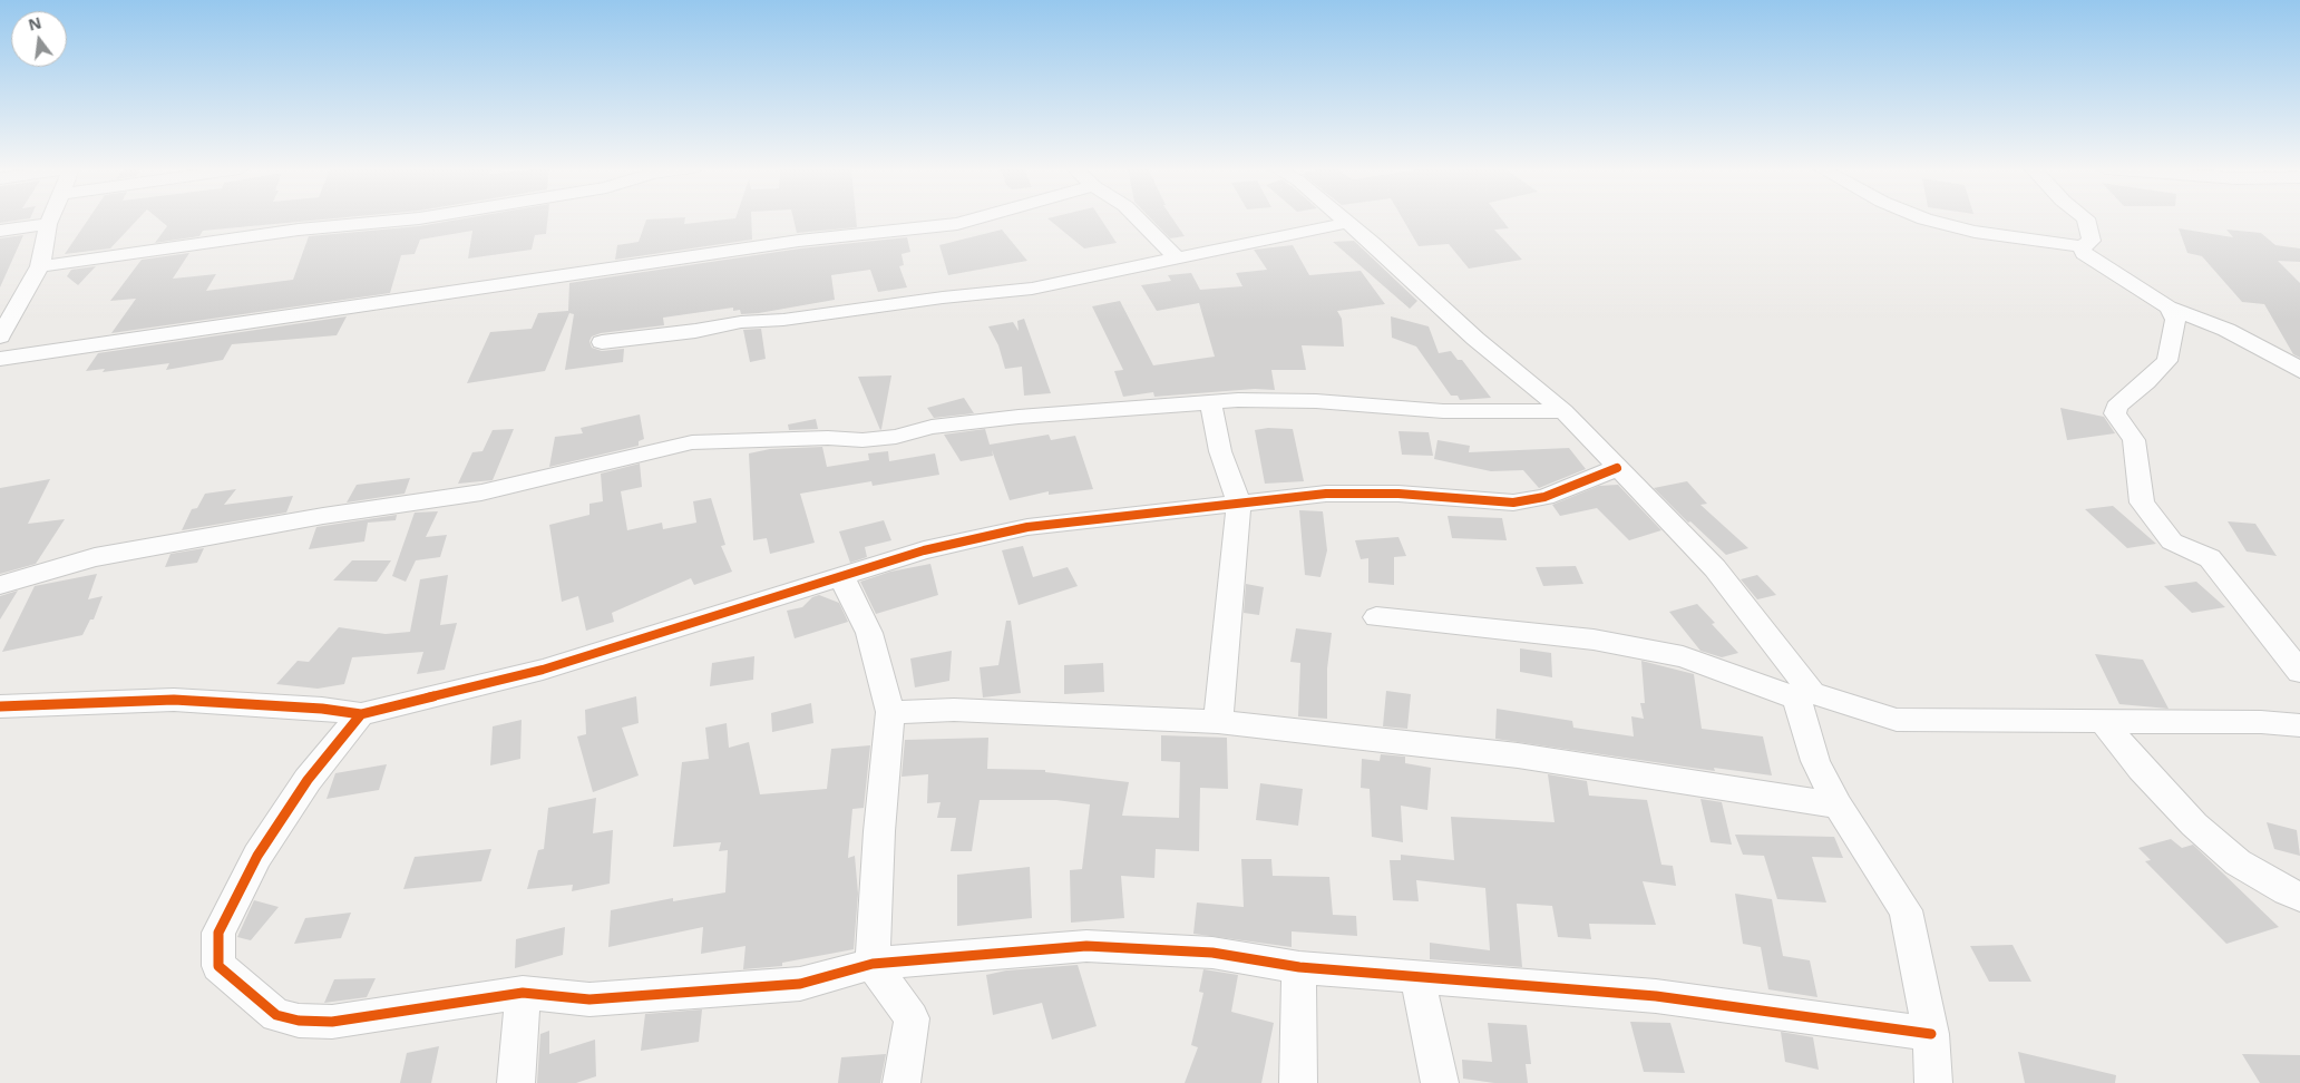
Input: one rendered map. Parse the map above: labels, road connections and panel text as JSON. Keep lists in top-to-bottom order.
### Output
{
  "north": "top"
}
